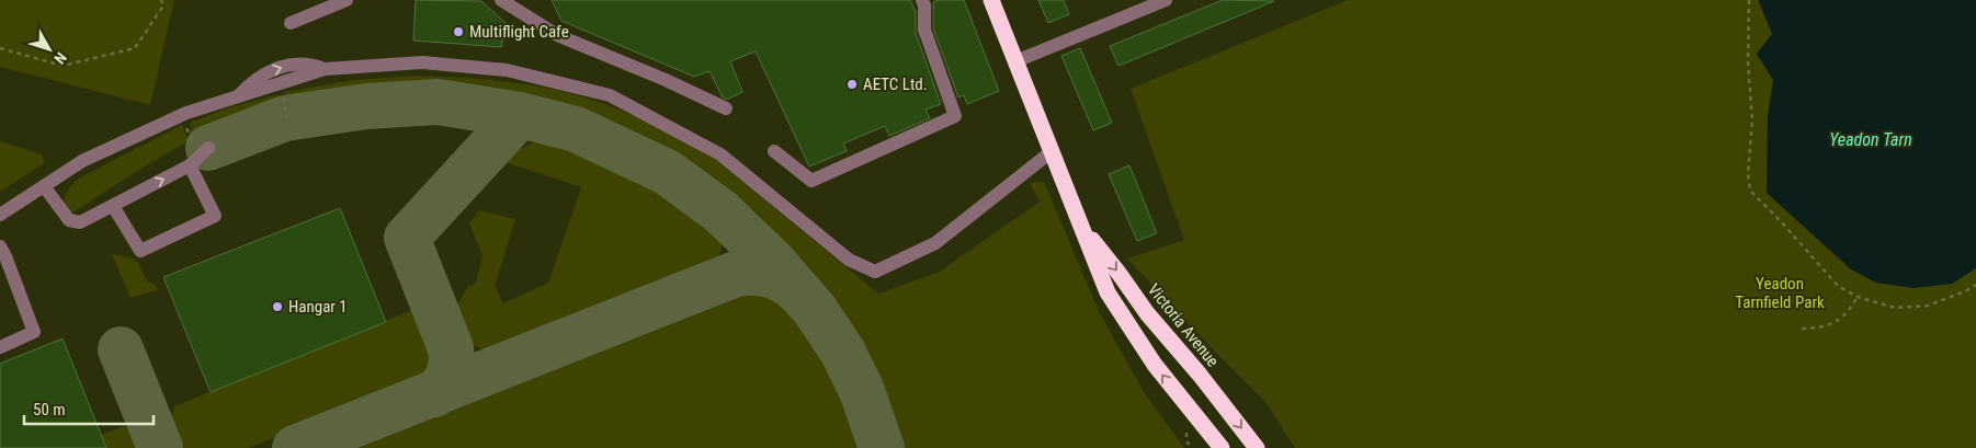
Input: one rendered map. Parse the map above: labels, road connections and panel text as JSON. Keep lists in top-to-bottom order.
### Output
{
  "streets": {
    "highway": ["Victoria Avenue"]
  },
  "water": ["Yeadon Tarn"],
  "parks": ["Yeadon Tarnfield Park"],
  "places": ["Multiflight Cafe", "AETC Ltd.", "Hangar 1"],
  "scale_bar": "50 m",
  "north": "bottom right"
}
